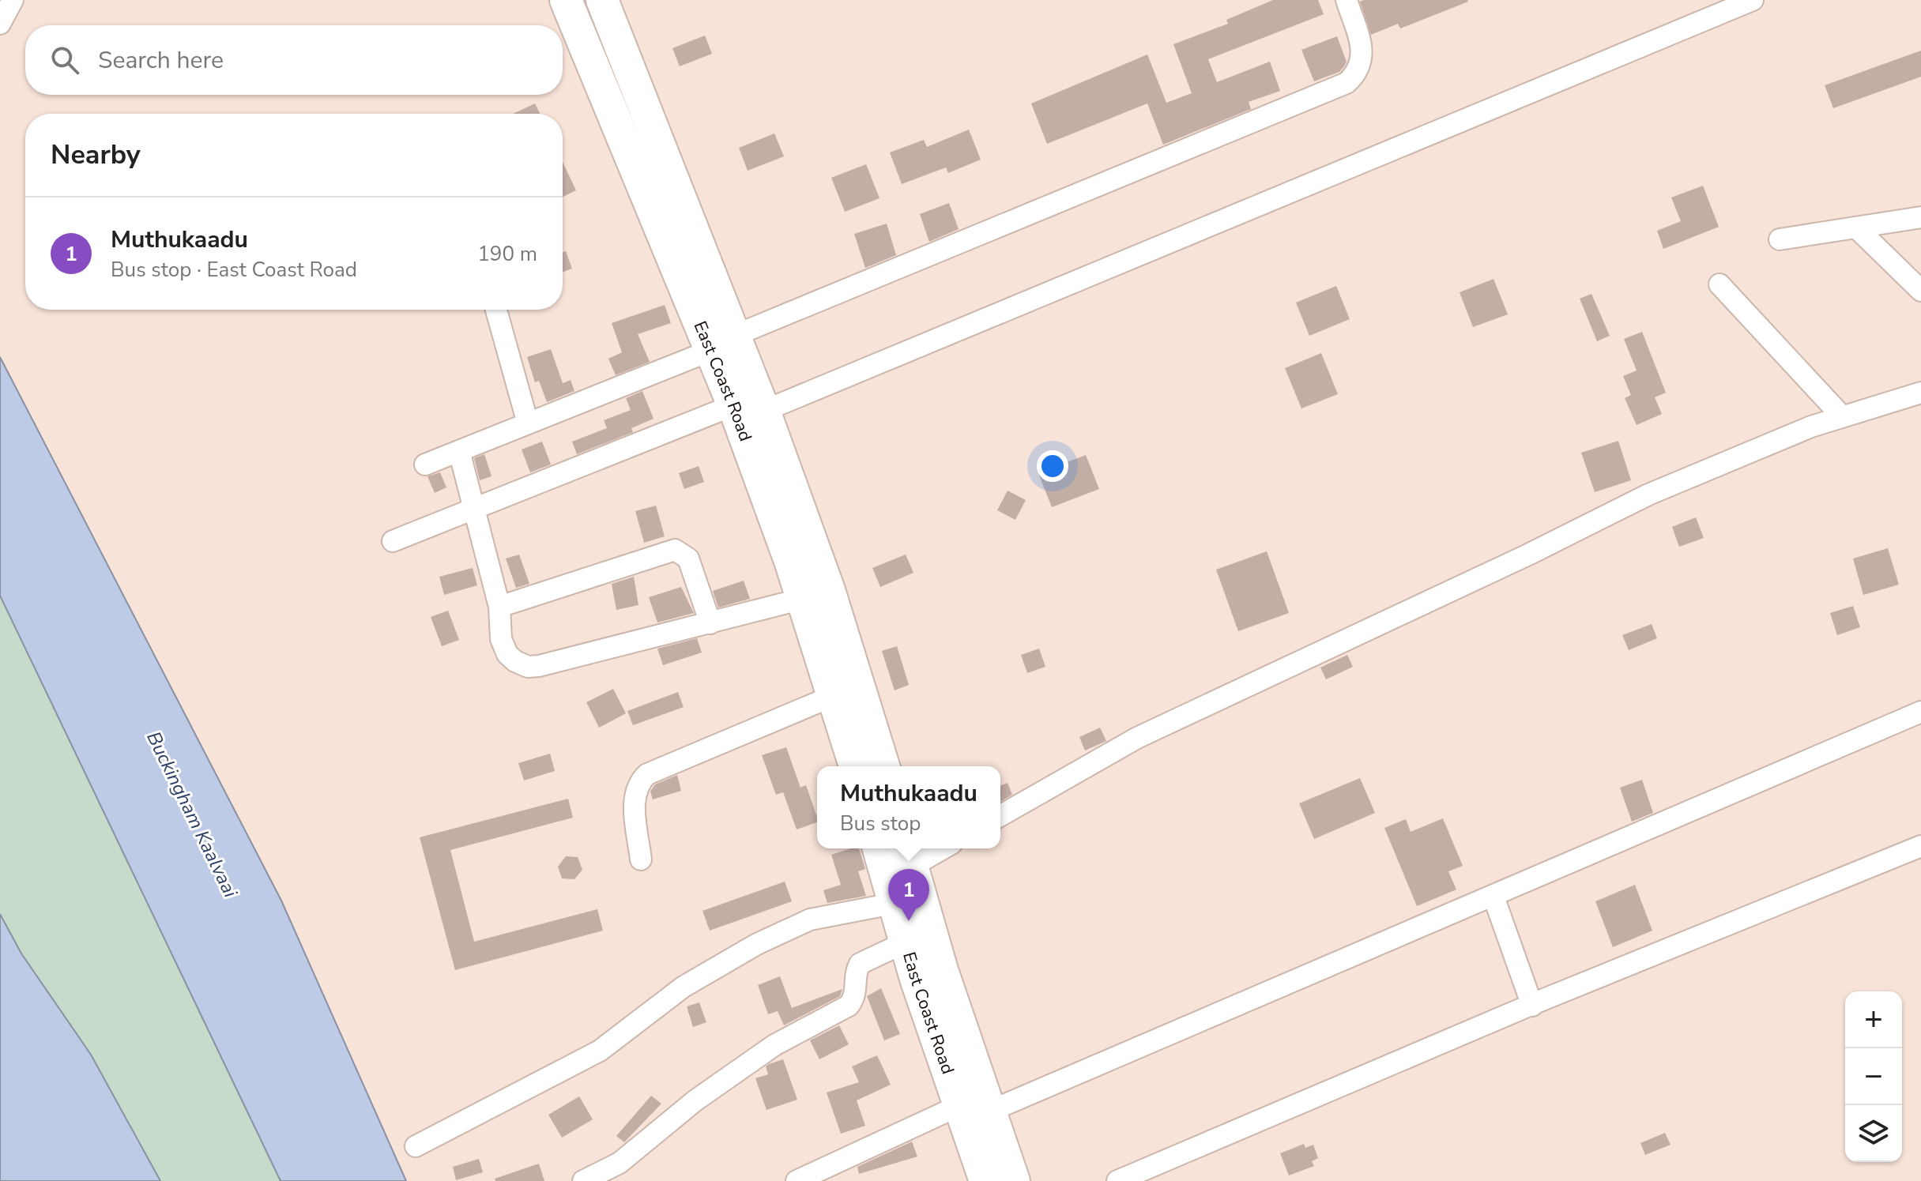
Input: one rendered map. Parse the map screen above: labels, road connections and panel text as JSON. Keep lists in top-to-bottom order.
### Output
{
  "streets": {
    "main road": ["East Coast Road"]
  },
  "water": ["Buckingham Kaalvaai"],
  "page": {
    "search": "Search here",
    "heading": "Nearby",
    "list": [
      {
        "mark": "1",
        "name": "Muthukaadu",
        "note": "Bus stop · East Coast Road",
        "value": "190 m"
      }
    ],
    "popup": ["Muthukaadu", "Bus stop"],
    "pins": "1",
    "map_buttons": ["+", "−"]
  }
}
